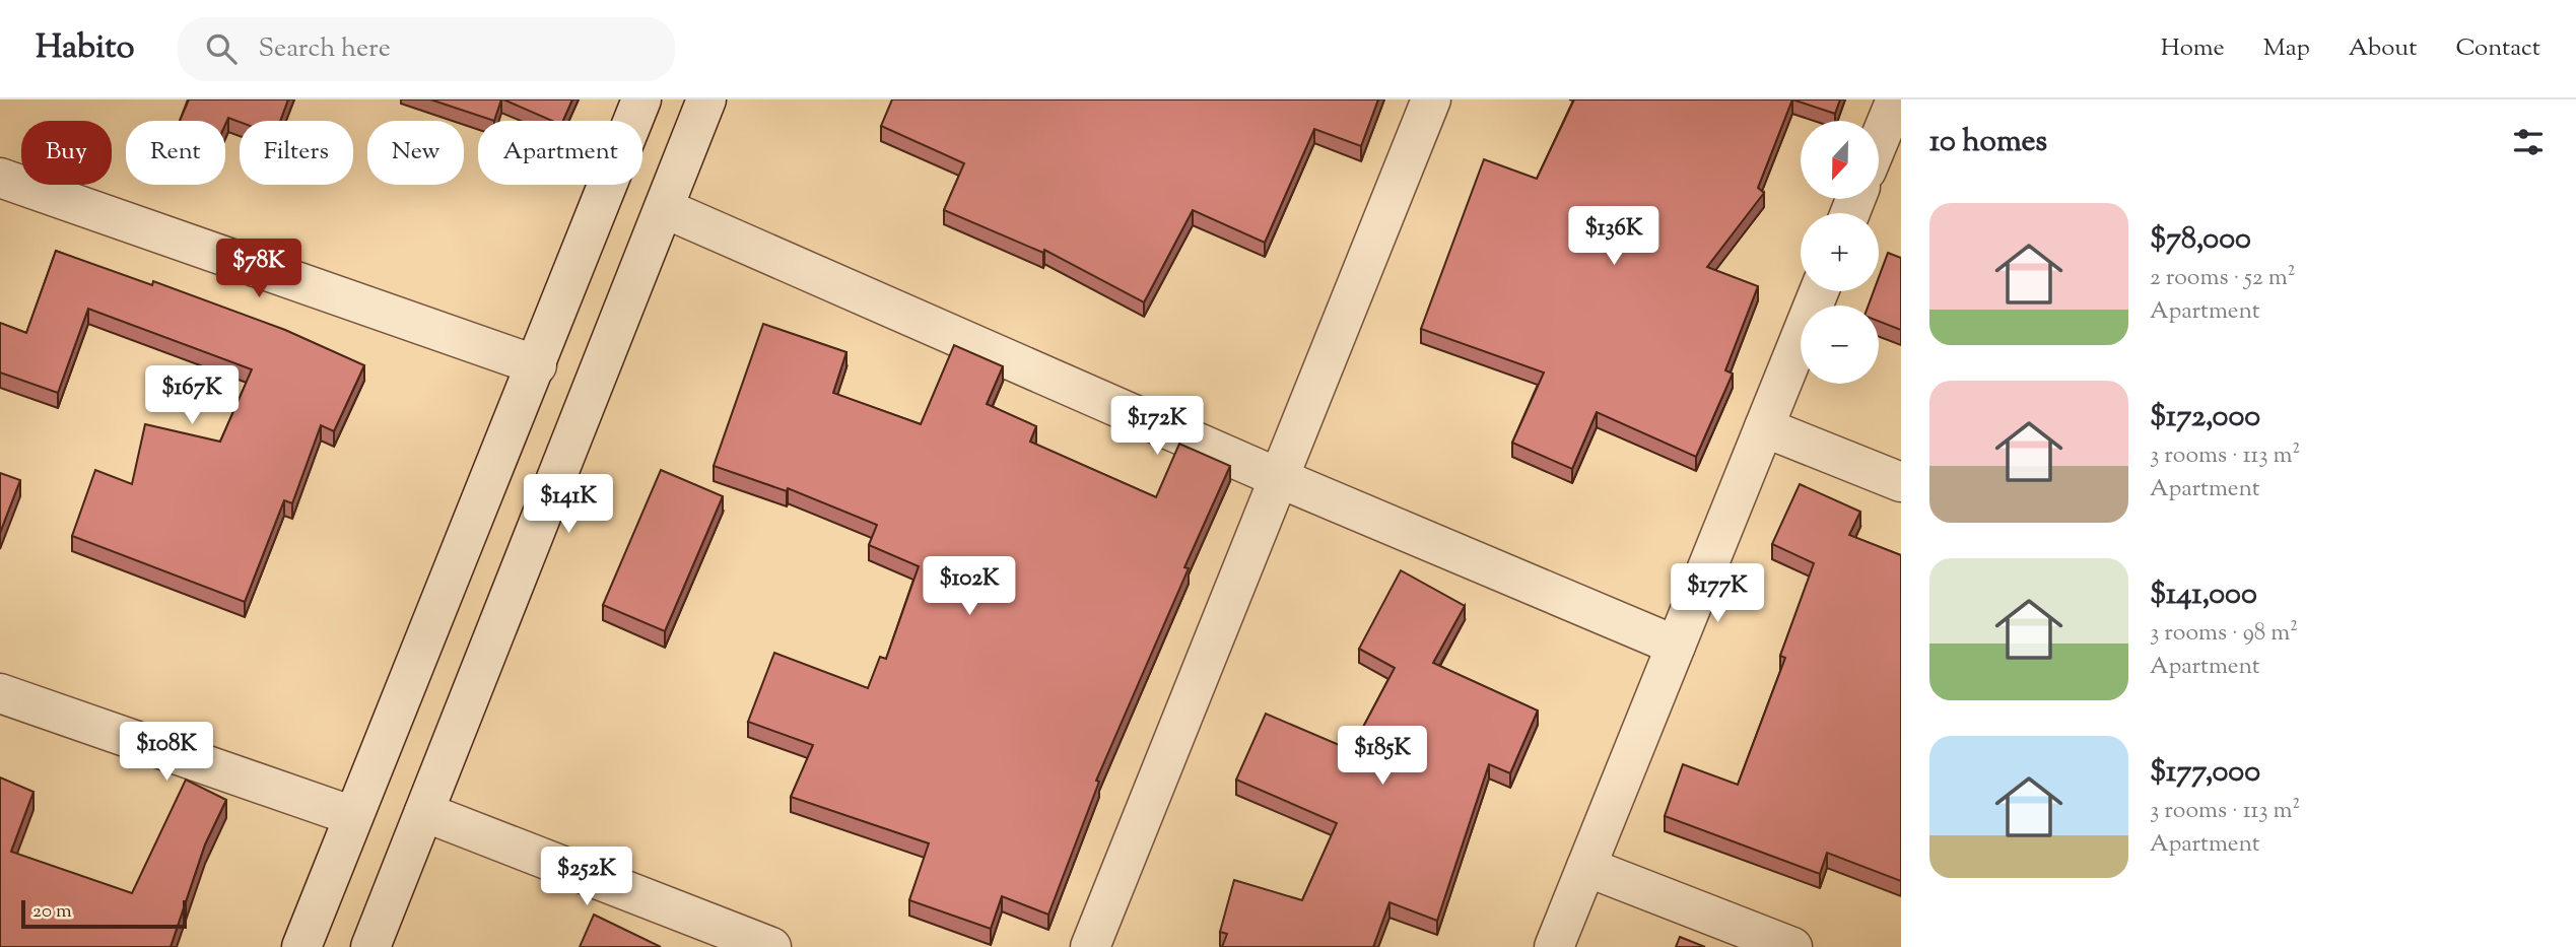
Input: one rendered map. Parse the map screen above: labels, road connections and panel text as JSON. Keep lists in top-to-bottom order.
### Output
{
  "scale_bar": "20 m",
  "north": "bottom",
  "page": {
    "header": "Habito",
    "search": "Search here",
    "nav": [
      "Home",
      "Map",
      "About",
      "Contact"
    ],
    "heading": "10 homes",
    "map_buttons": ["+", "−"],
    "chip": [
      "Buy",
      "Rent",
      "Filters",
      "New",
      "Apartment"
    ],
    "list": [
      {
        "name": "$78,000",
        "note": "2 rooms · 52 m² · Apartment"
      },
      {
        "name": "$172,000",
        "note": "3 rooms · 113 m² · Apartment"
      },
      {
        "name": "$141,000",
        "note": "3 rooms · 98 m² · Apartment"
      },
      {
        "name": "$177,000",
        "note": "3 rooms · 113 m² · Apartment"
      }
    ],
    "price": [
      "$136K",
      "$78K",
      "$167K",
      "$172K",
      "$141K",
      "$102K",
      "$177K",
      "$108K",
      "$185K",
      "$252K"
    ],
    "scale": "20 m"
  }
}
